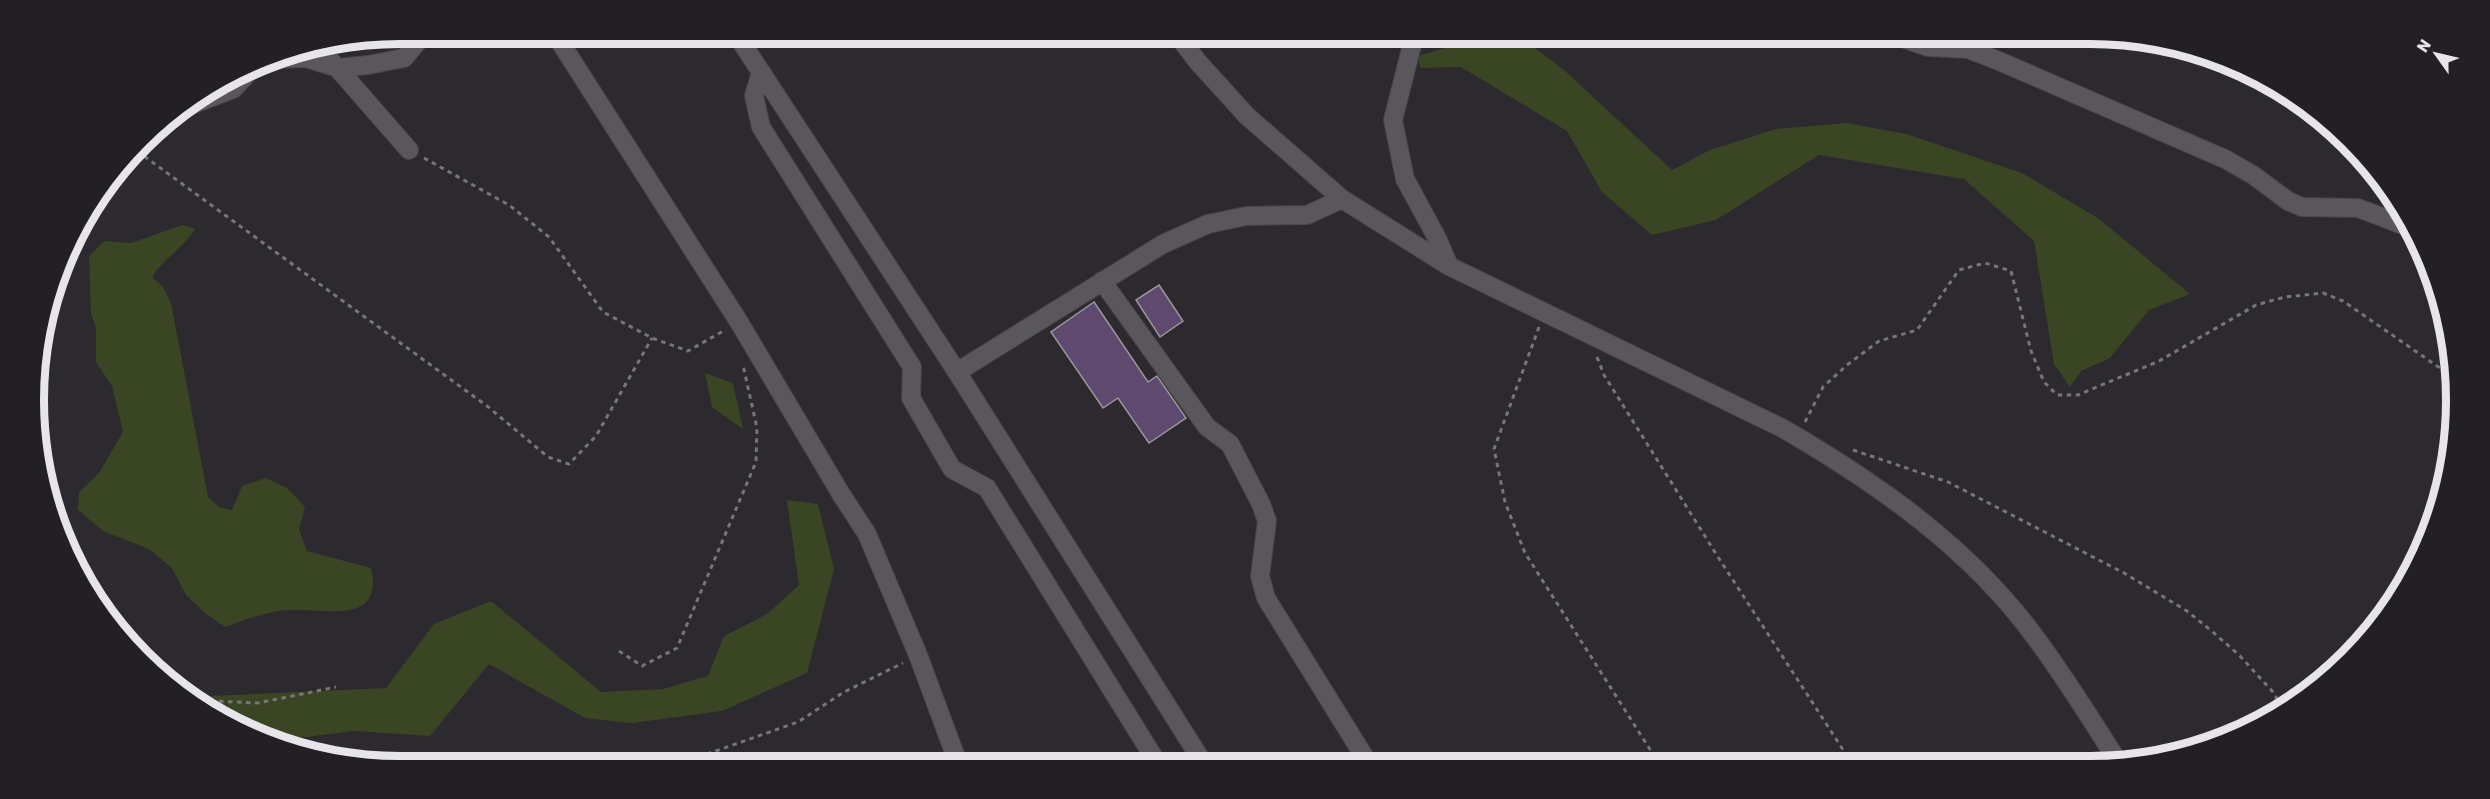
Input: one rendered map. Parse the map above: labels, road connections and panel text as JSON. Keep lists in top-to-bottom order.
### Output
{
  "north": "top left"
}
